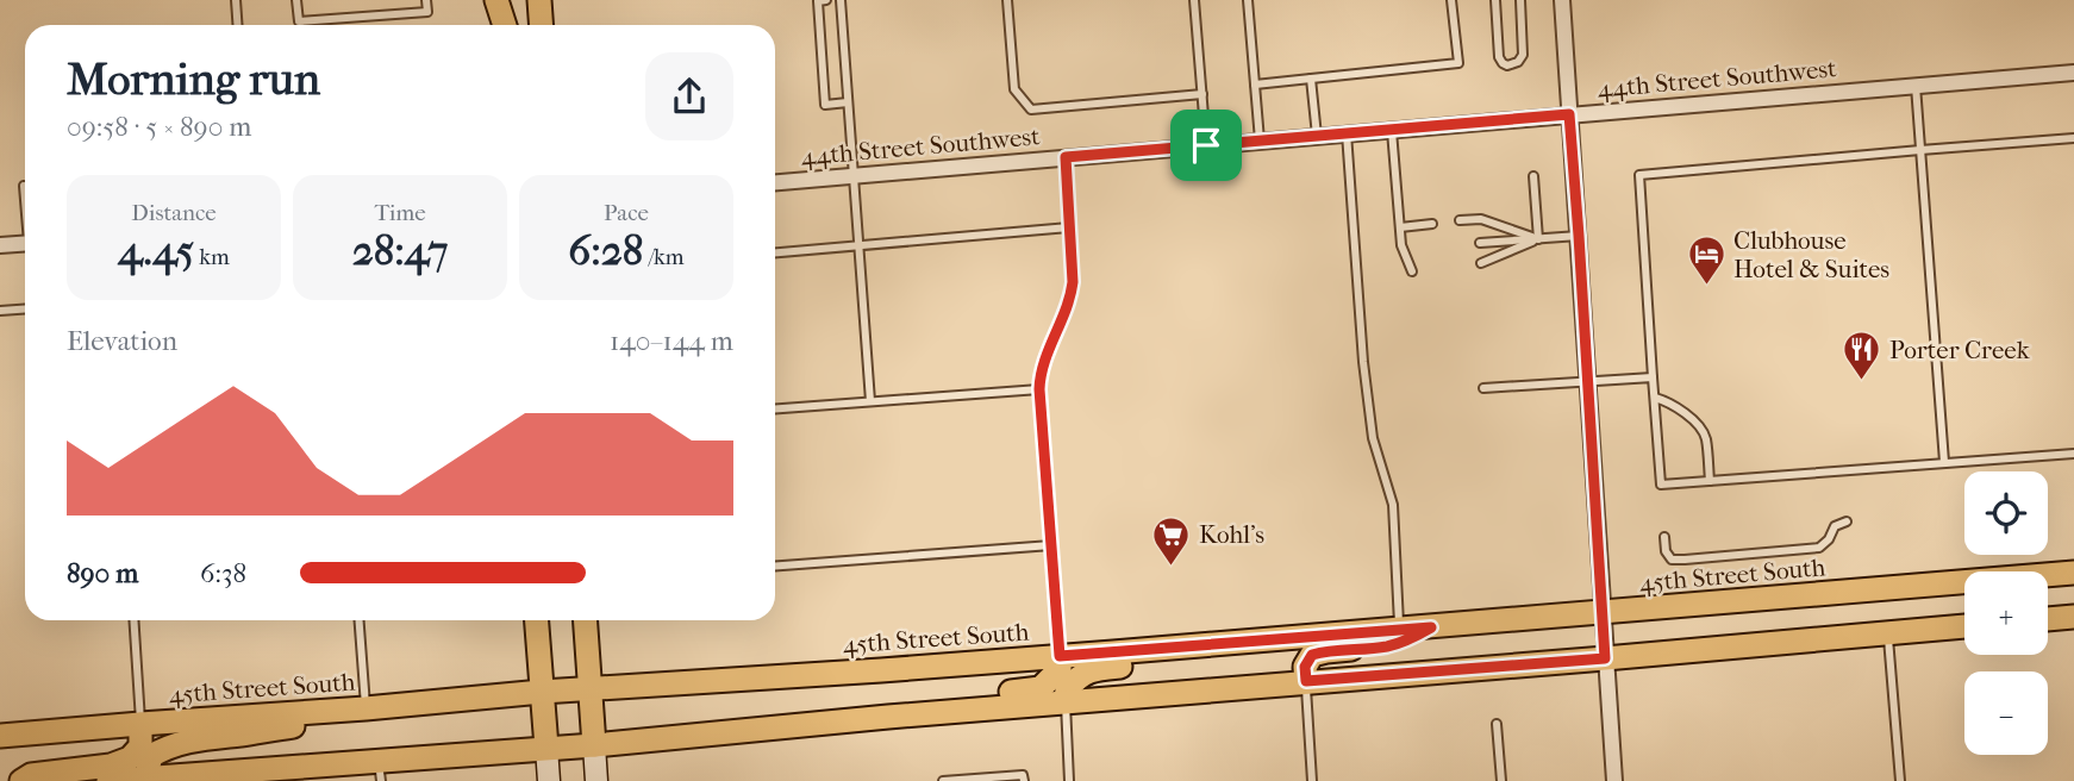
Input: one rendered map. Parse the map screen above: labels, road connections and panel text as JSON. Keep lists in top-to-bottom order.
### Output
{
  "streets": {
    "main road": ["45th Street South"],
    "street": ["44th Street Southwest"]
  },
  "places": {
    "hotel": ["Clubhouse Hotel & Suites"],
    "restaurant": ["Porter Creek"],
    "supermarket": ["Kohl's"]
  },
  "page": {
    "heading": ["Morning run", "09:58 · 5 × 890 m"],
    "stats": [
      ["Distance", "4.45 km"],
      ["Time", "28:47"],
      ["Pace", "6:28 /km"]
    ],
    "chart": ["Elevation", "140–144 m"],
    "map_buttons": ["+", "−"],
    "list": [
      {
        "name": "890 m",
        "note": "6:38"
      }
    ]
  }
}
